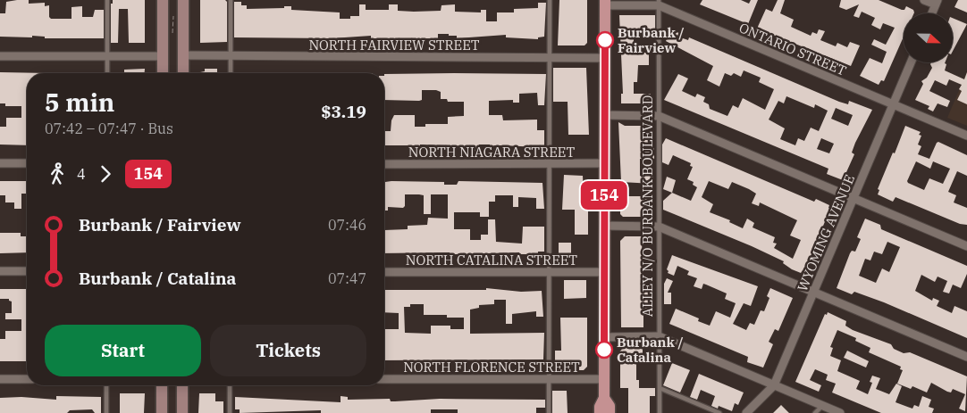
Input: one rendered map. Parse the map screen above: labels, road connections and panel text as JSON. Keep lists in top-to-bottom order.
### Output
{
  "streets": {
    "street": [
      "NORTH FAIRVIEW STREET",
      "ONTARIO STREET",
      "NORTH NIAGARA STREET",
      "WYOMING AVENUE",
      "NORTH CATALINA STREET",
      "NORTH FLORENCE STREET"
    ],
    "lane": ["ALLEY N/O BURBANK BOULEVARD"]
  },
  "crossings": [
    ["ONTARIO STREET", "ALLEY N/O BURBANK BOULEVARD"],
    ["ONTARIO STREET", "WYOMING AVENUE"]
  ],
  "places": ["Burbank / Fairview", "Burbank / Catalina"],
  "lines": ["bus line 154"],
  "north": "right",
  "page": {
    "on_map": "154",
    "heading": ["5 min", "07:42 – 07:47 · Bus", "$3.19"],
    "legs": ["4", "154"],
    "list": [
      {
        "name": "Burbank / Fairview",
        "value": "07:46"
      },
      {
        "name": "Burbank / Catalina",
        "value": "07:47"
      }
    ],
    "buttons": ["Start", "Tickets"]
  }
}
